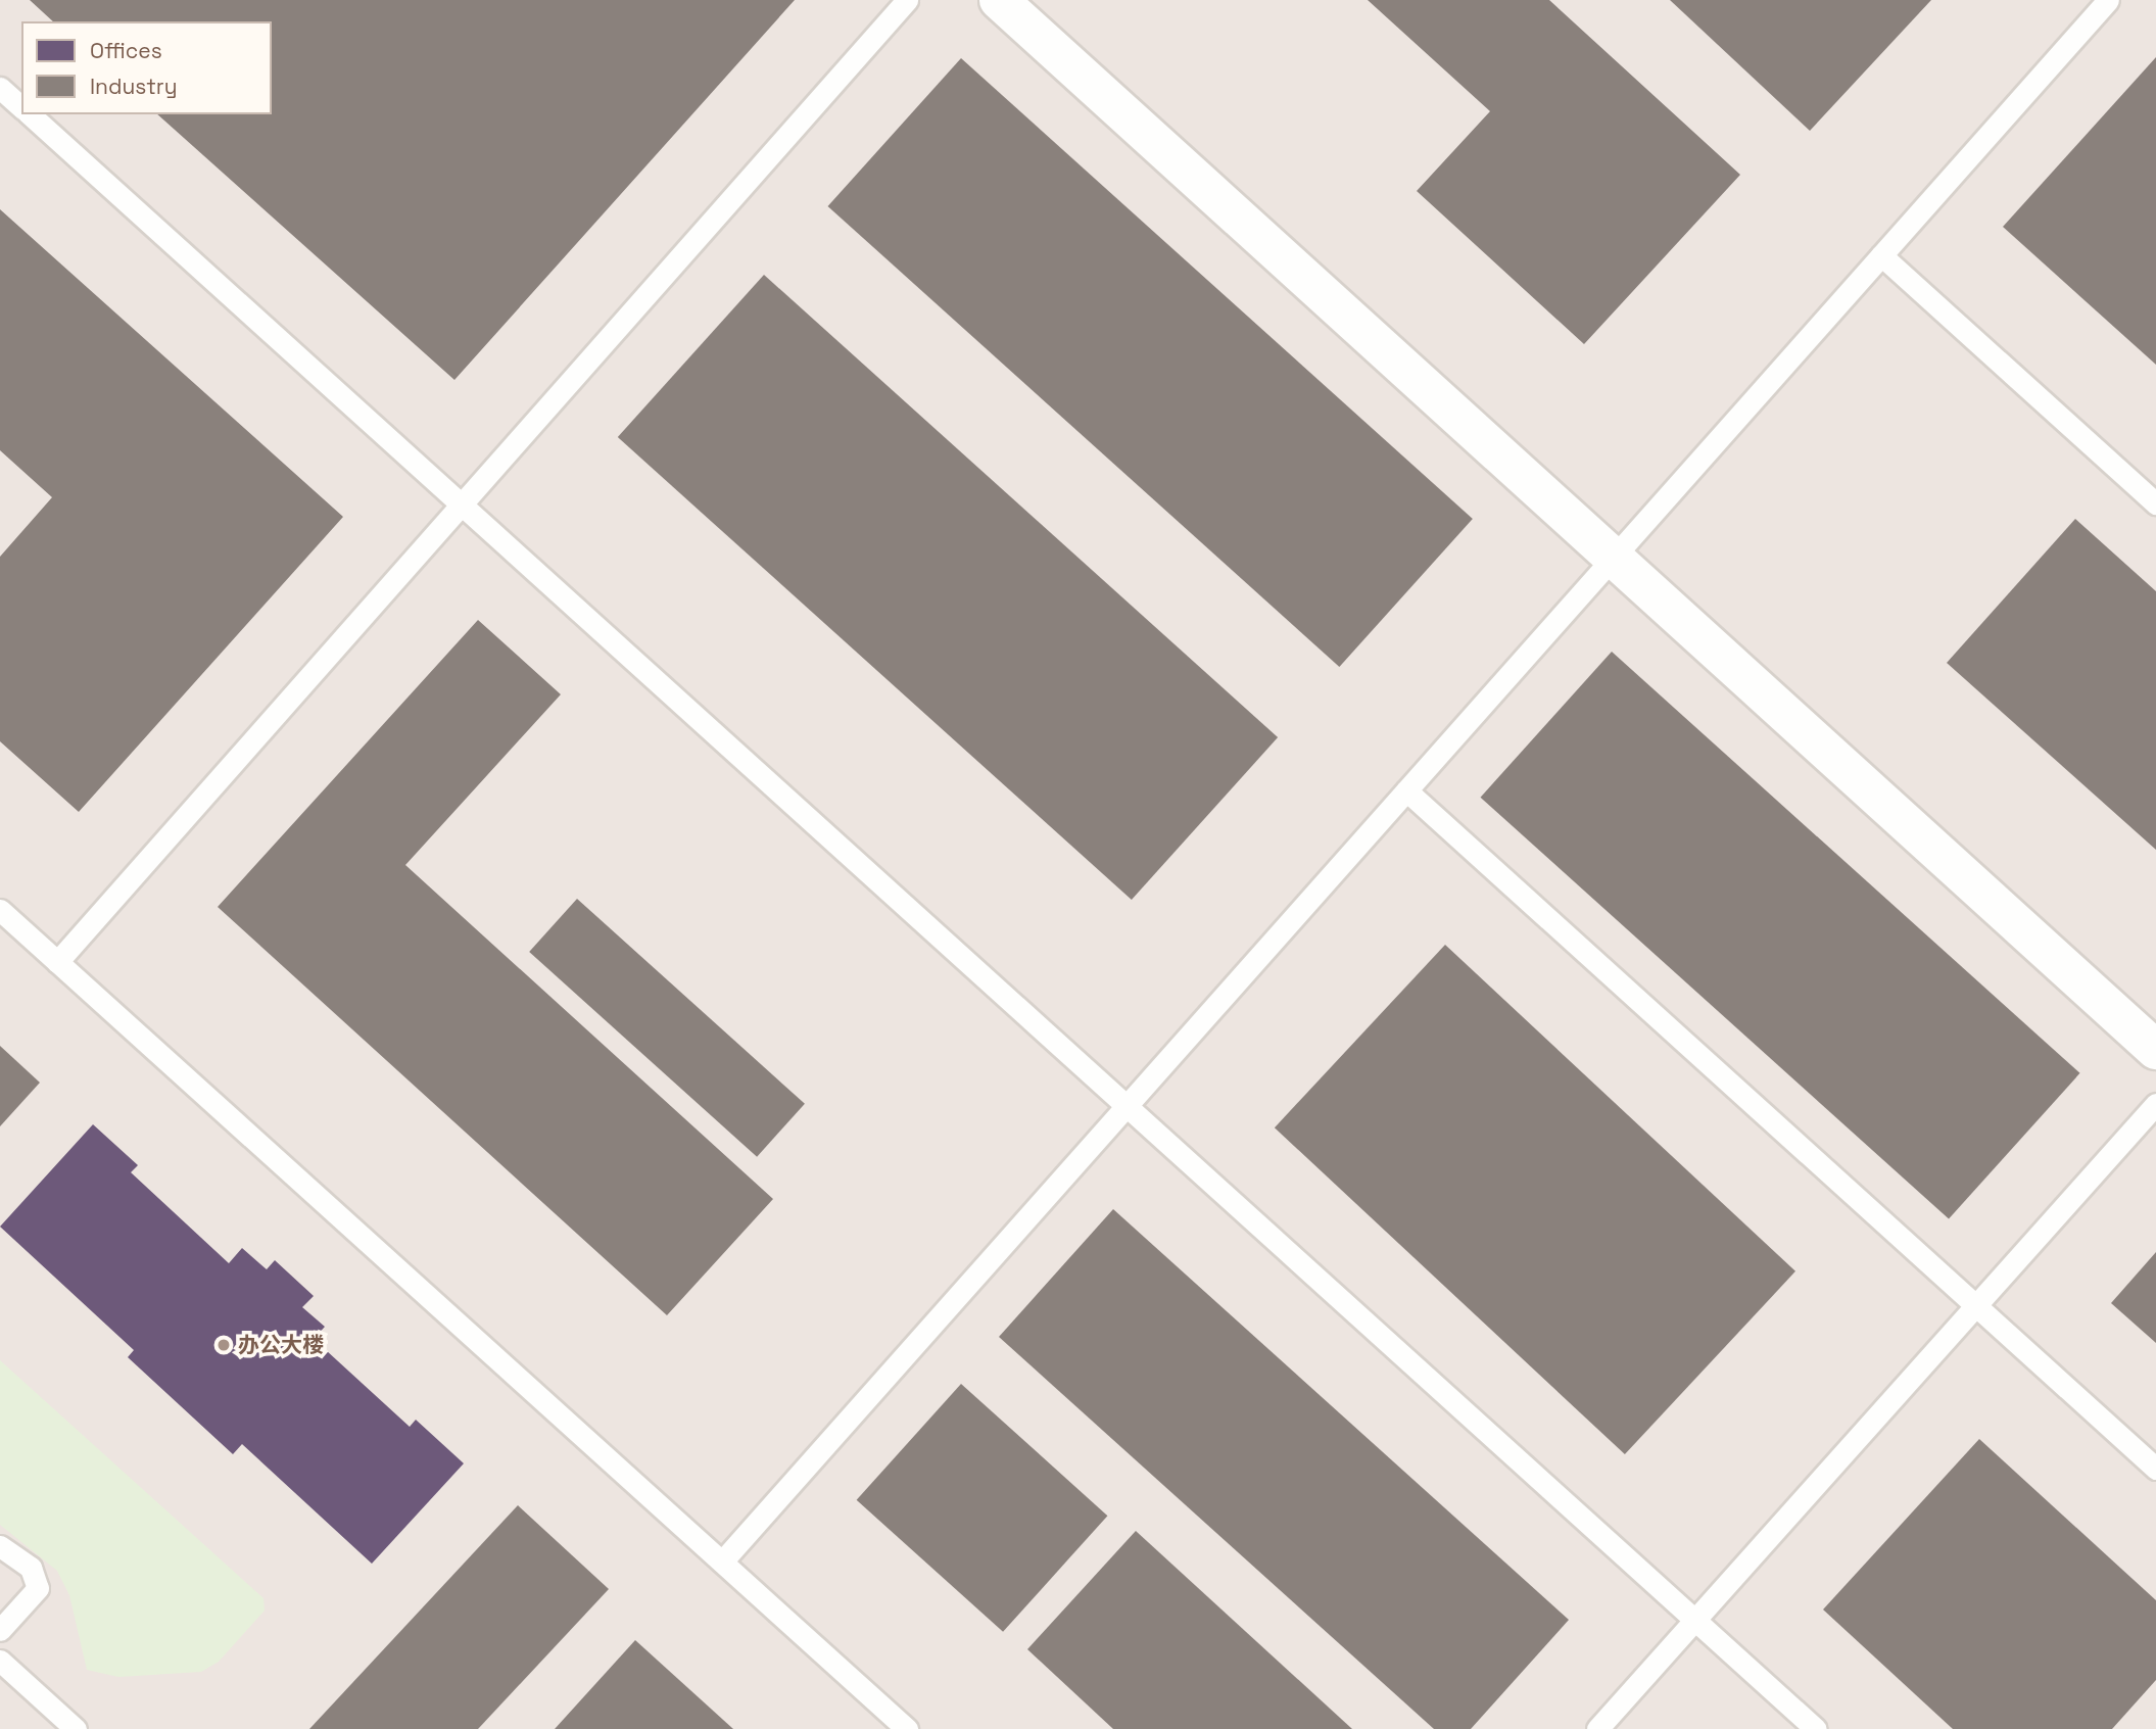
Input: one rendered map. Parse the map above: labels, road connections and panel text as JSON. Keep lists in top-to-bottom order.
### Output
{
  "places": ["办公大楼"],
  "legend": ["Offices", "Industry"]
}
